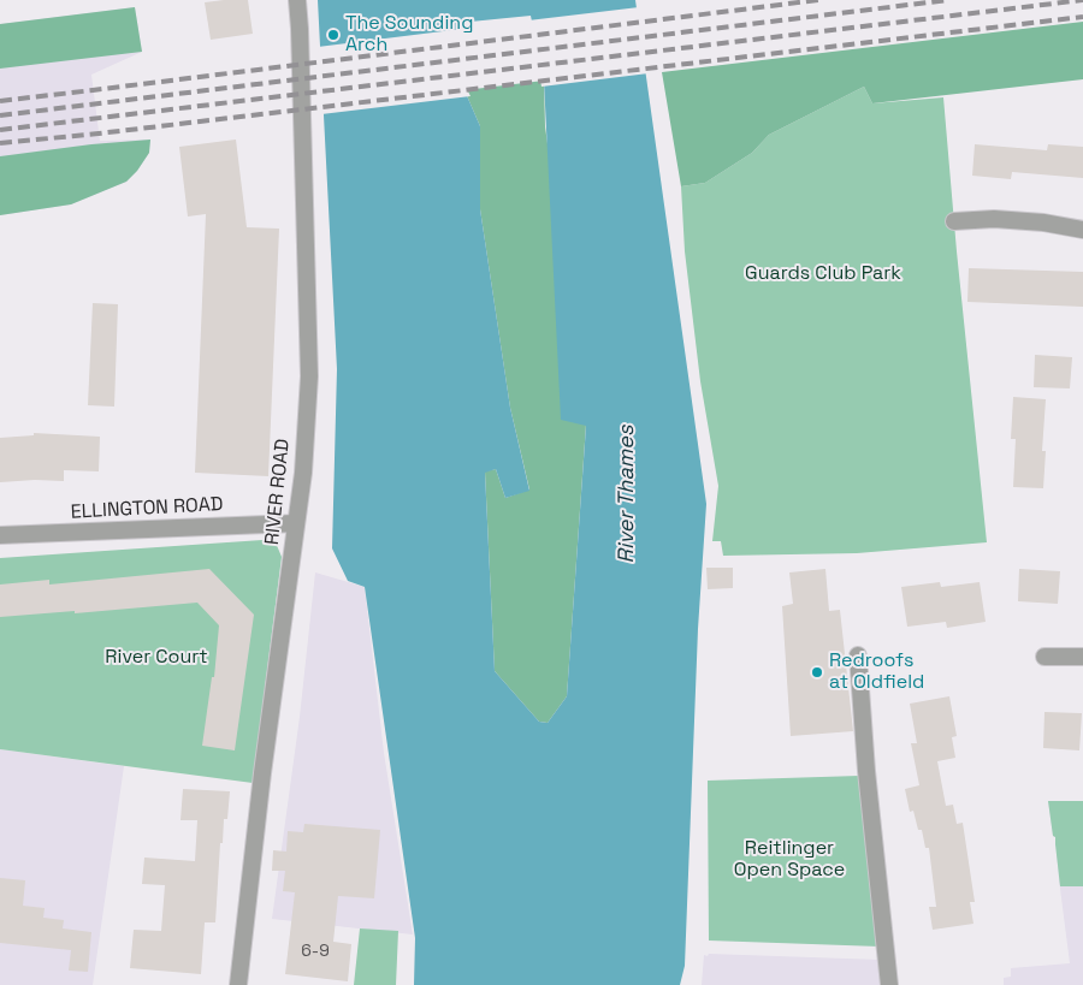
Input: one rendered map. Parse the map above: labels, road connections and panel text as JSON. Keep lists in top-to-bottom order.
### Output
{
  "streets": {
    "street": ["RIVER ROAD", "ELLINGTON ROAD"]
  },
  "crossings": [
    ["RIVER ROAD", "ELLINGTON ROAD"]
  ],
  "water": ["River Thames"],
  "parks": ["Guards Club Park", "River Court", "Reitlinger Open Space"],
  "places": ["The Sounding Arch", "Redroofs at Oldfield"],
  "house_numbers": ["6-9"]
}
